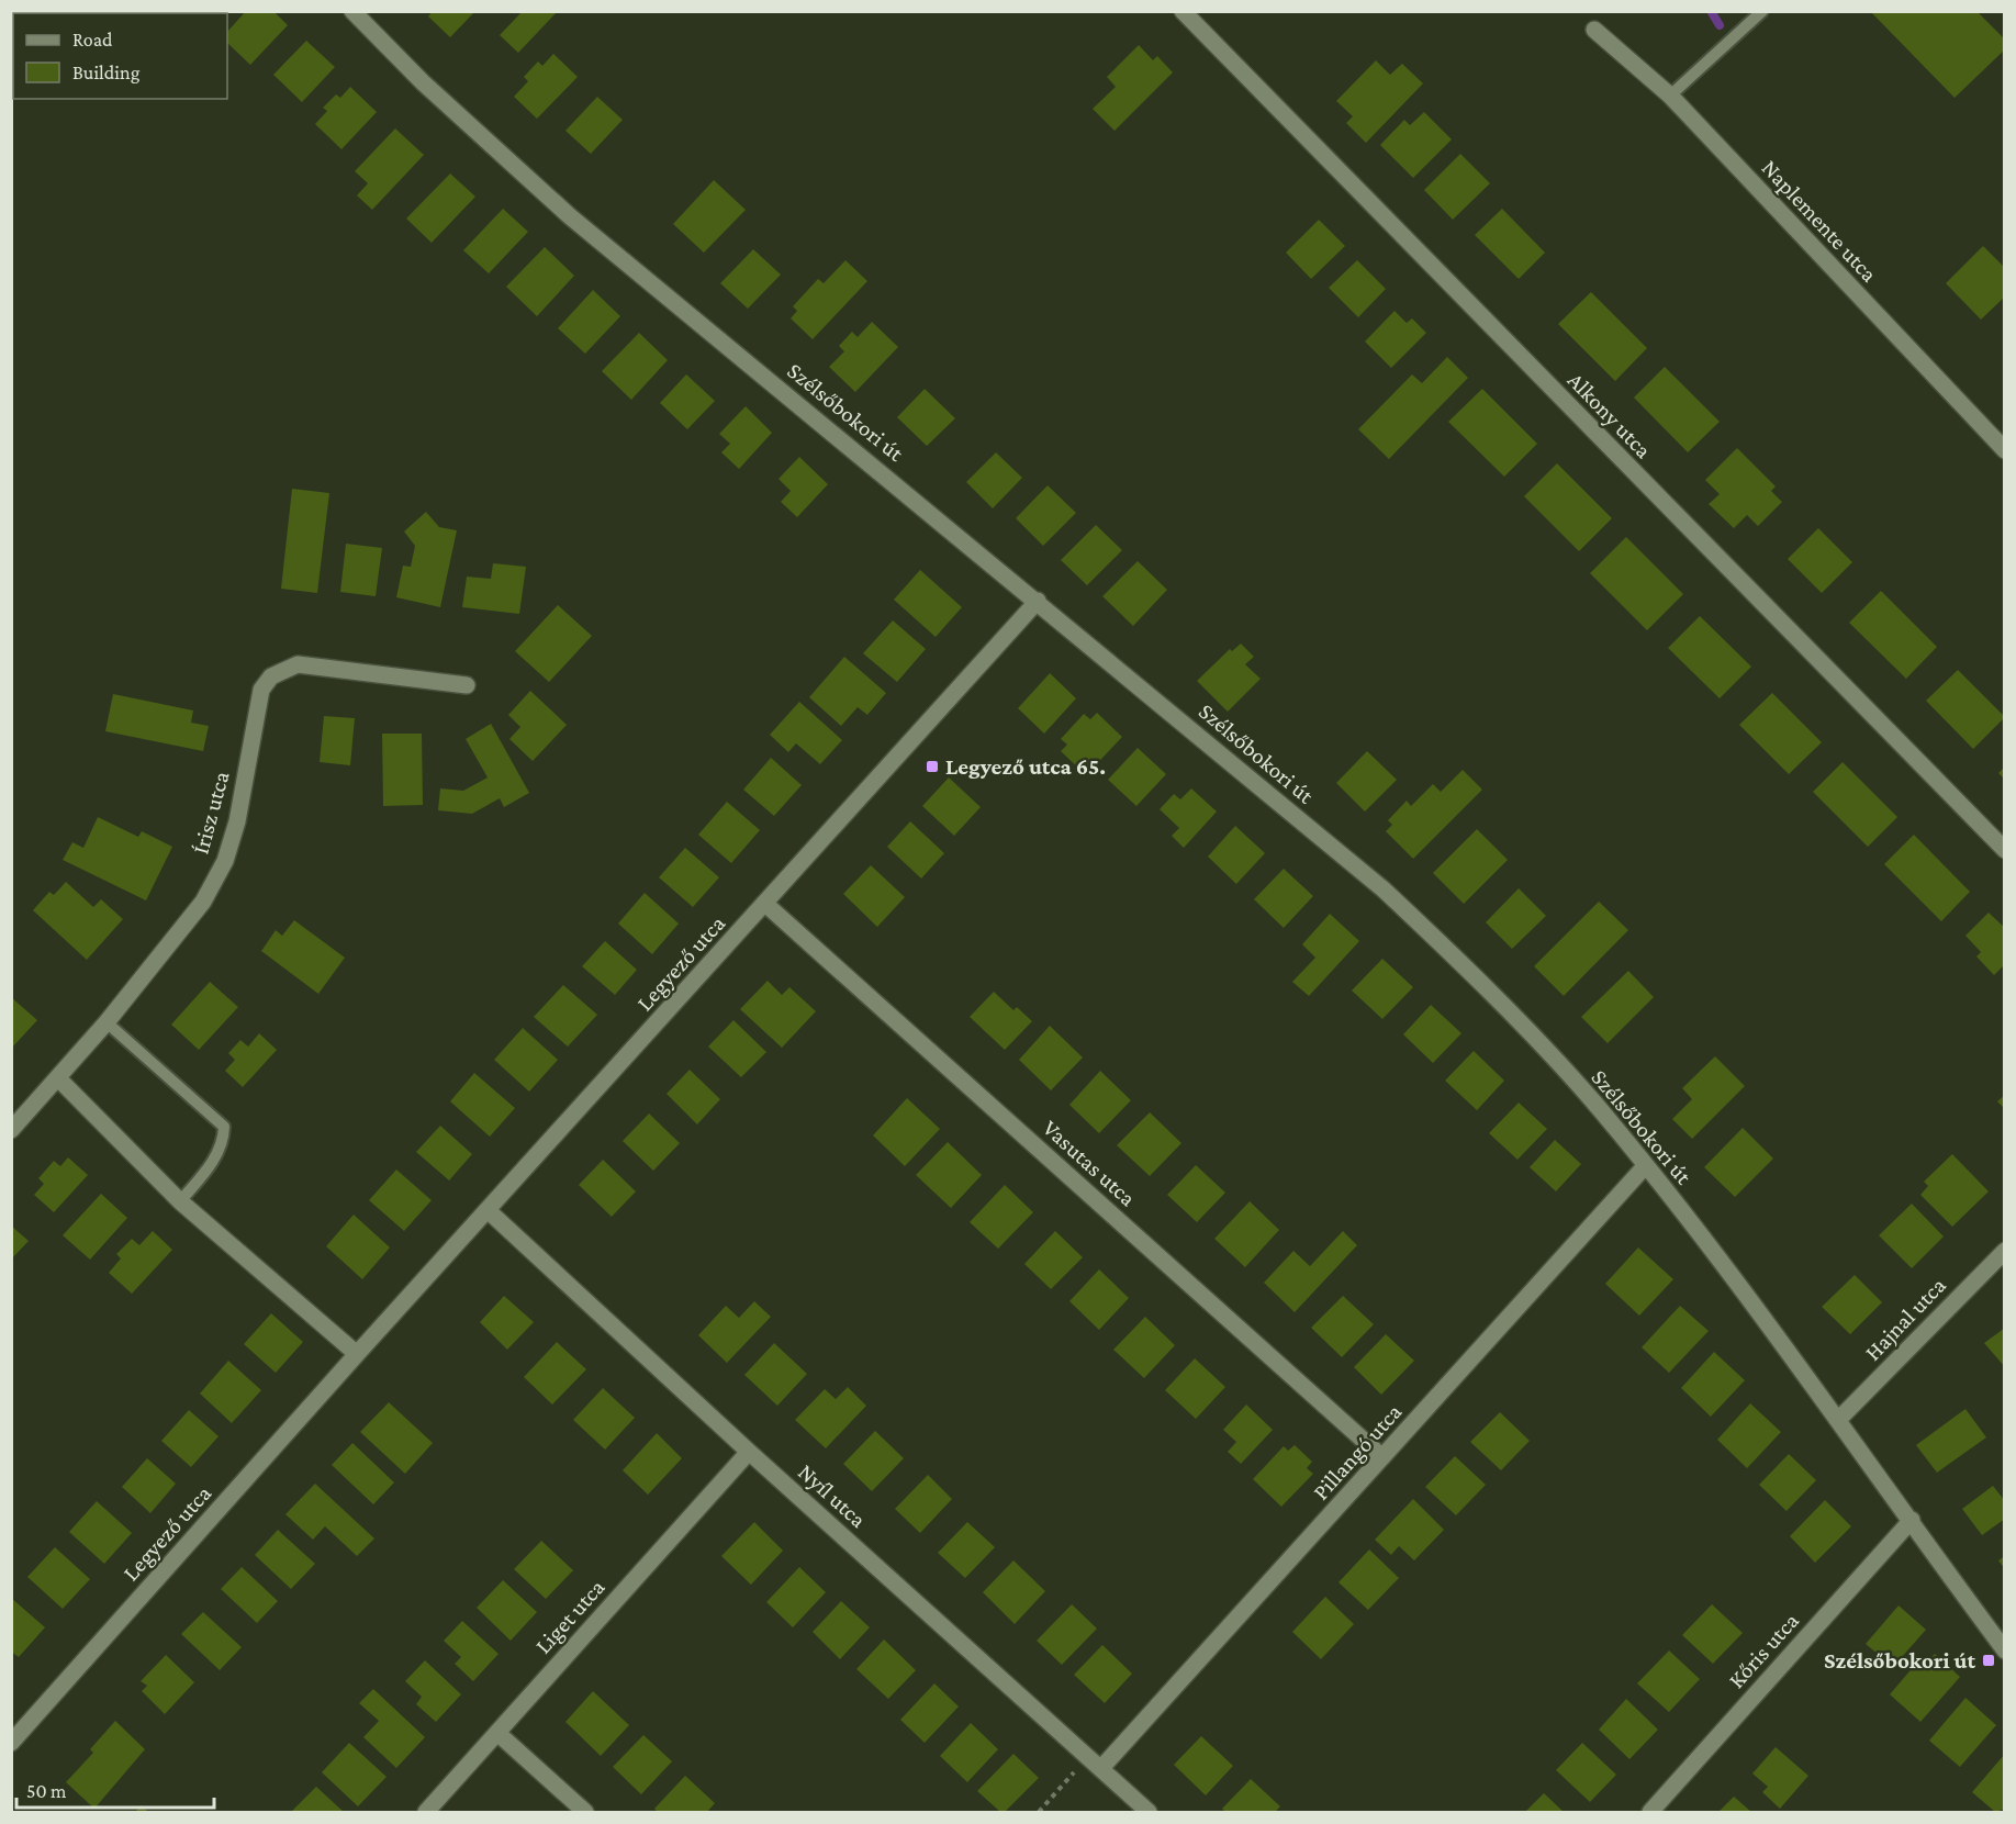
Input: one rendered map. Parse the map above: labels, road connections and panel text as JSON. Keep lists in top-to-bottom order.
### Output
{
  "streets": {
    "street": [
      "Naplemente utca",
      "Szélsőbokori út",
      "Alkony utca",
      "Írisz utca",
      "Legyező utca",
      "Vasutas utca",
      "Hajnal utca",
      "Pillangó utca",
      "Nyíl utca",
      "Liget utca",
      "Kőris utca"
    ]
  },
  "crossings": [
    ["Szélsőbokori út", "Legyező utca"],
    ["Szélsőbokori út", "Hajnal utca"],
    ["Szélsőbokori út", "Pillangó utca"],
    ["Szélsőbokori út", "Kőris utca"],
    ["Legyező utca", "Vasutas utca"],
    ["Legyező utca", "Nyíl utca"],
    ["Vasutas utca", "Pillangó utca"],
    ["Pillangó utca", "Nyíl utca"],
    ["Nyíl utca", "Liget utca"]
  ],
  "places": {
    "transit": ["Legyező utca 65.", "Szélsőbokori út"]
  },
  "legend": ["Road", "Building"],
  "scale_bar": "50 m"
}
